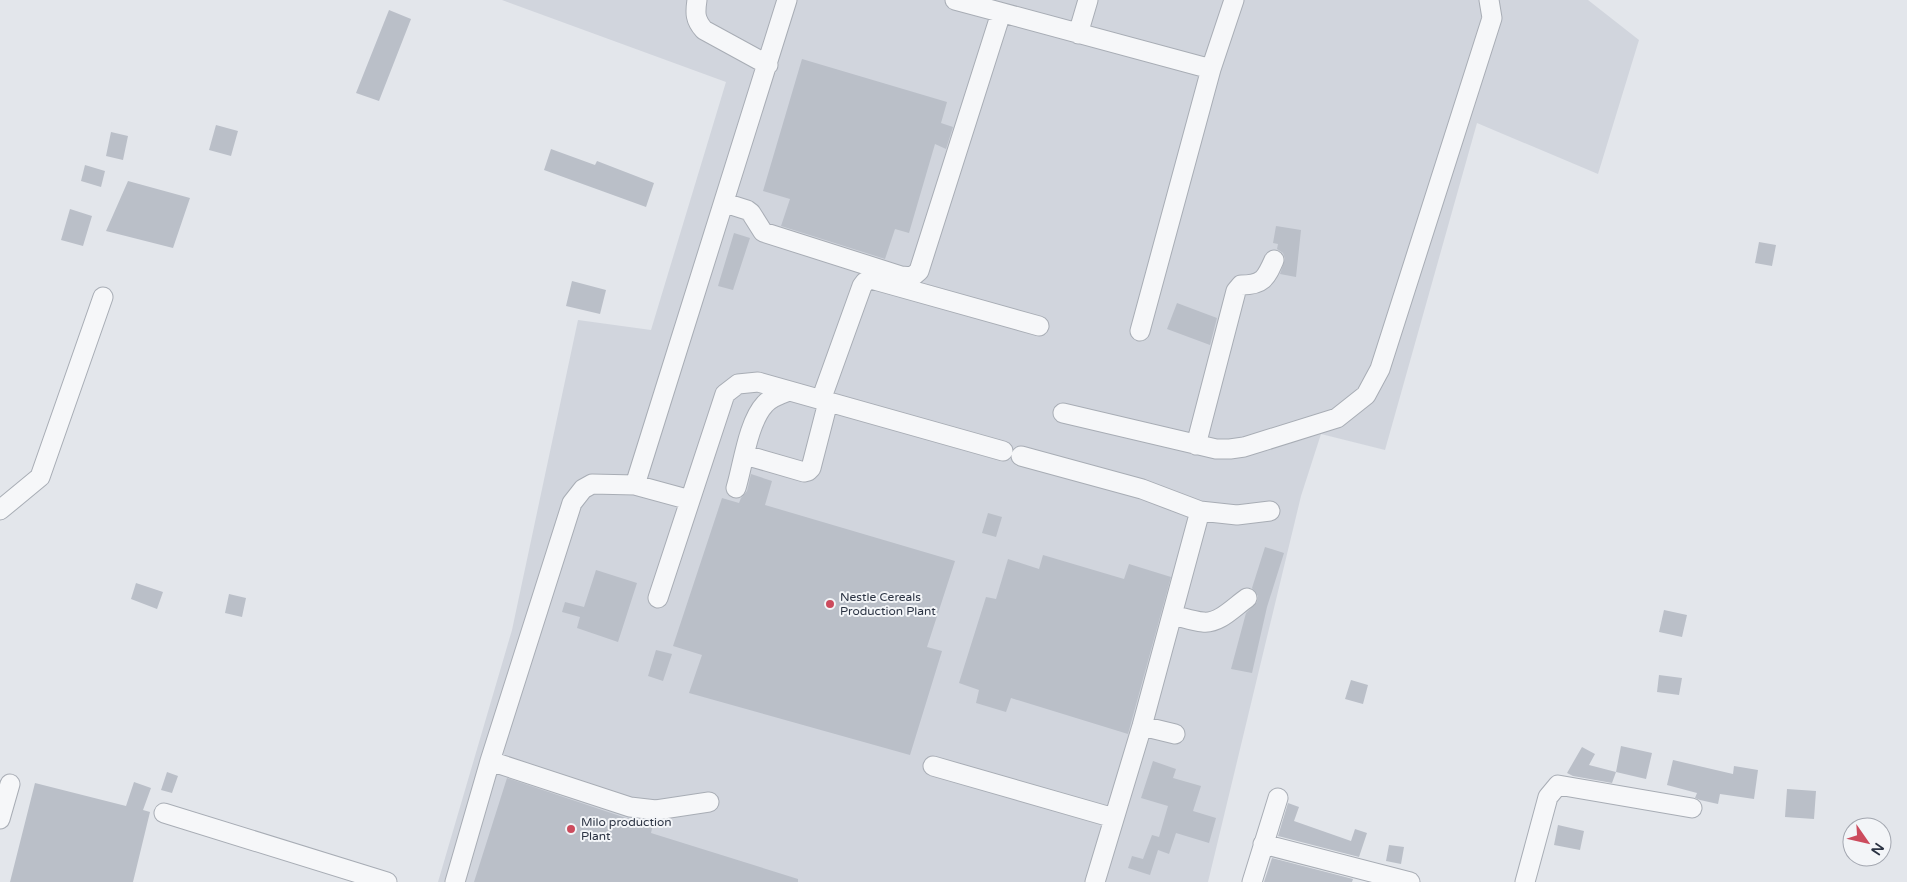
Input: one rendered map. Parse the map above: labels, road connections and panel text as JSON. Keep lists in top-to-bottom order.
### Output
{
  "places": ["Nestle Cereals Production Plant", "Milo production Plant"],
  "north": "bottom right"
}
